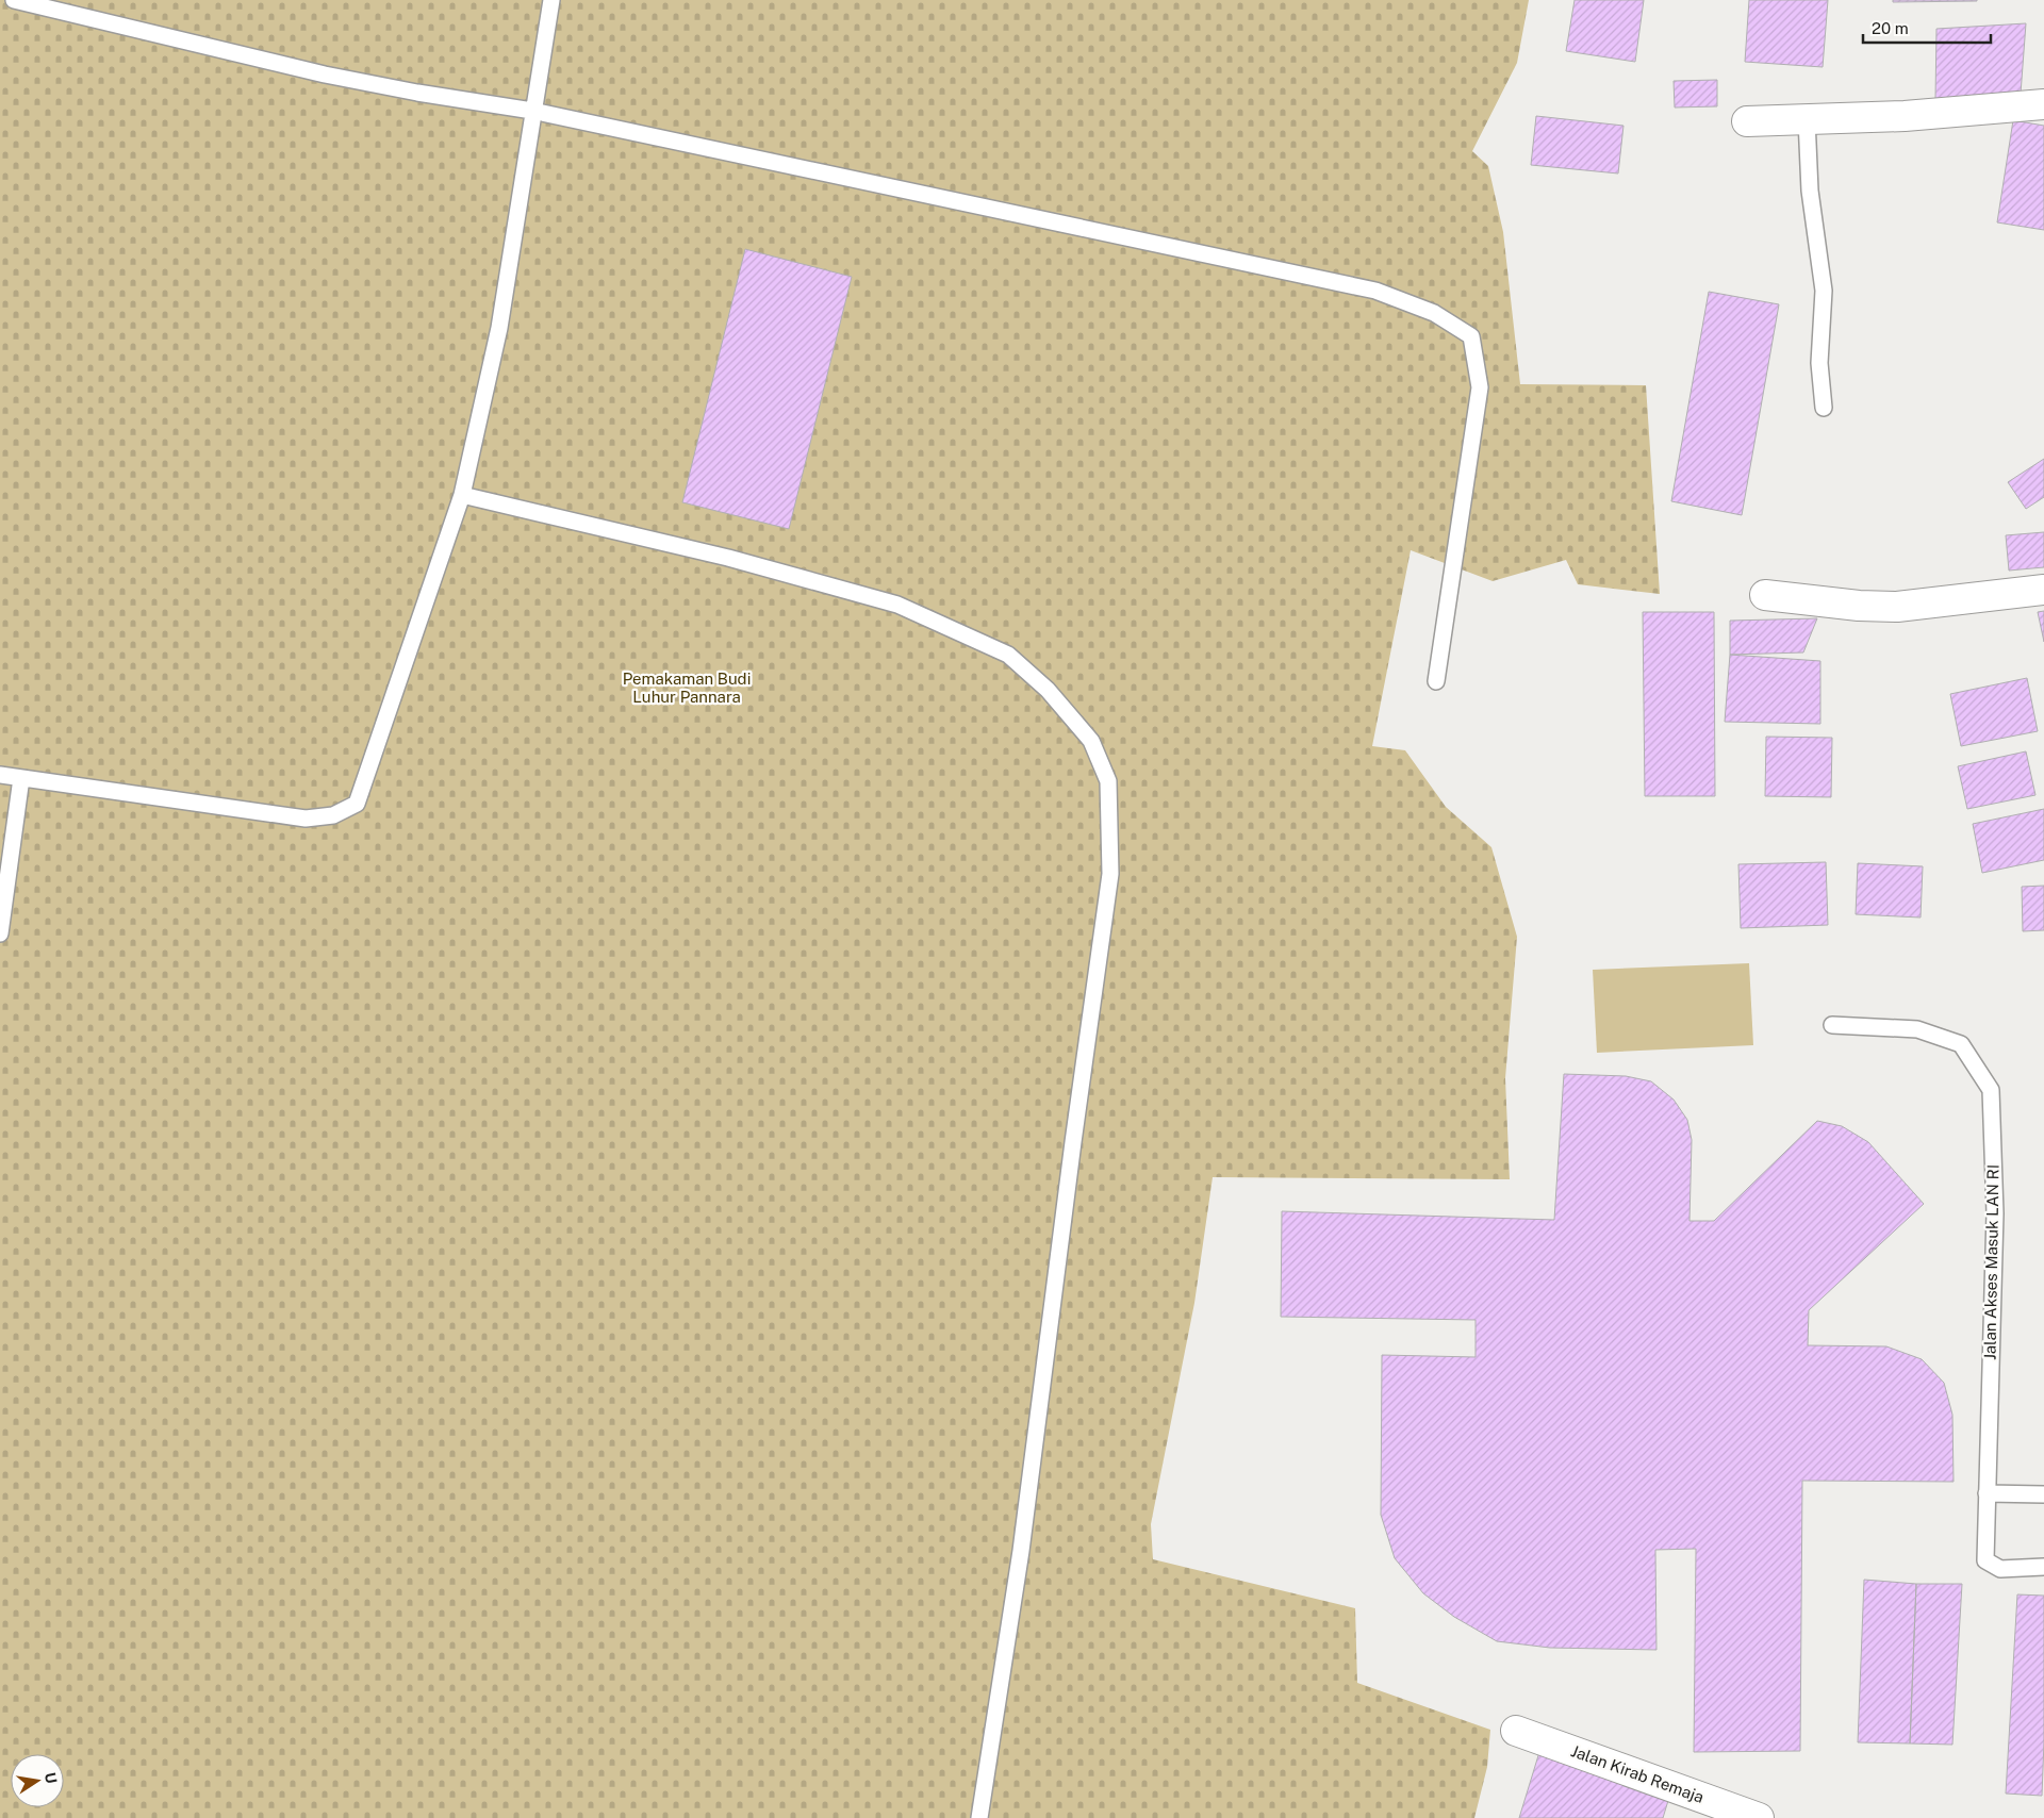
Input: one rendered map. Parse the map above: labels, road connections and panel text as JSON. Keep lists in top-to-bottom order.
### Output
{
  "streets": {
    "street": ["Jalan Kirab Remaja"],
    "lane": ["Jalan Akses Masuk LAN RI"]
  },
  "parks": ["Pemakaman Budi Luhur Pannara"],
  "scale_bar": "20 m",
  "north": "right"
}
